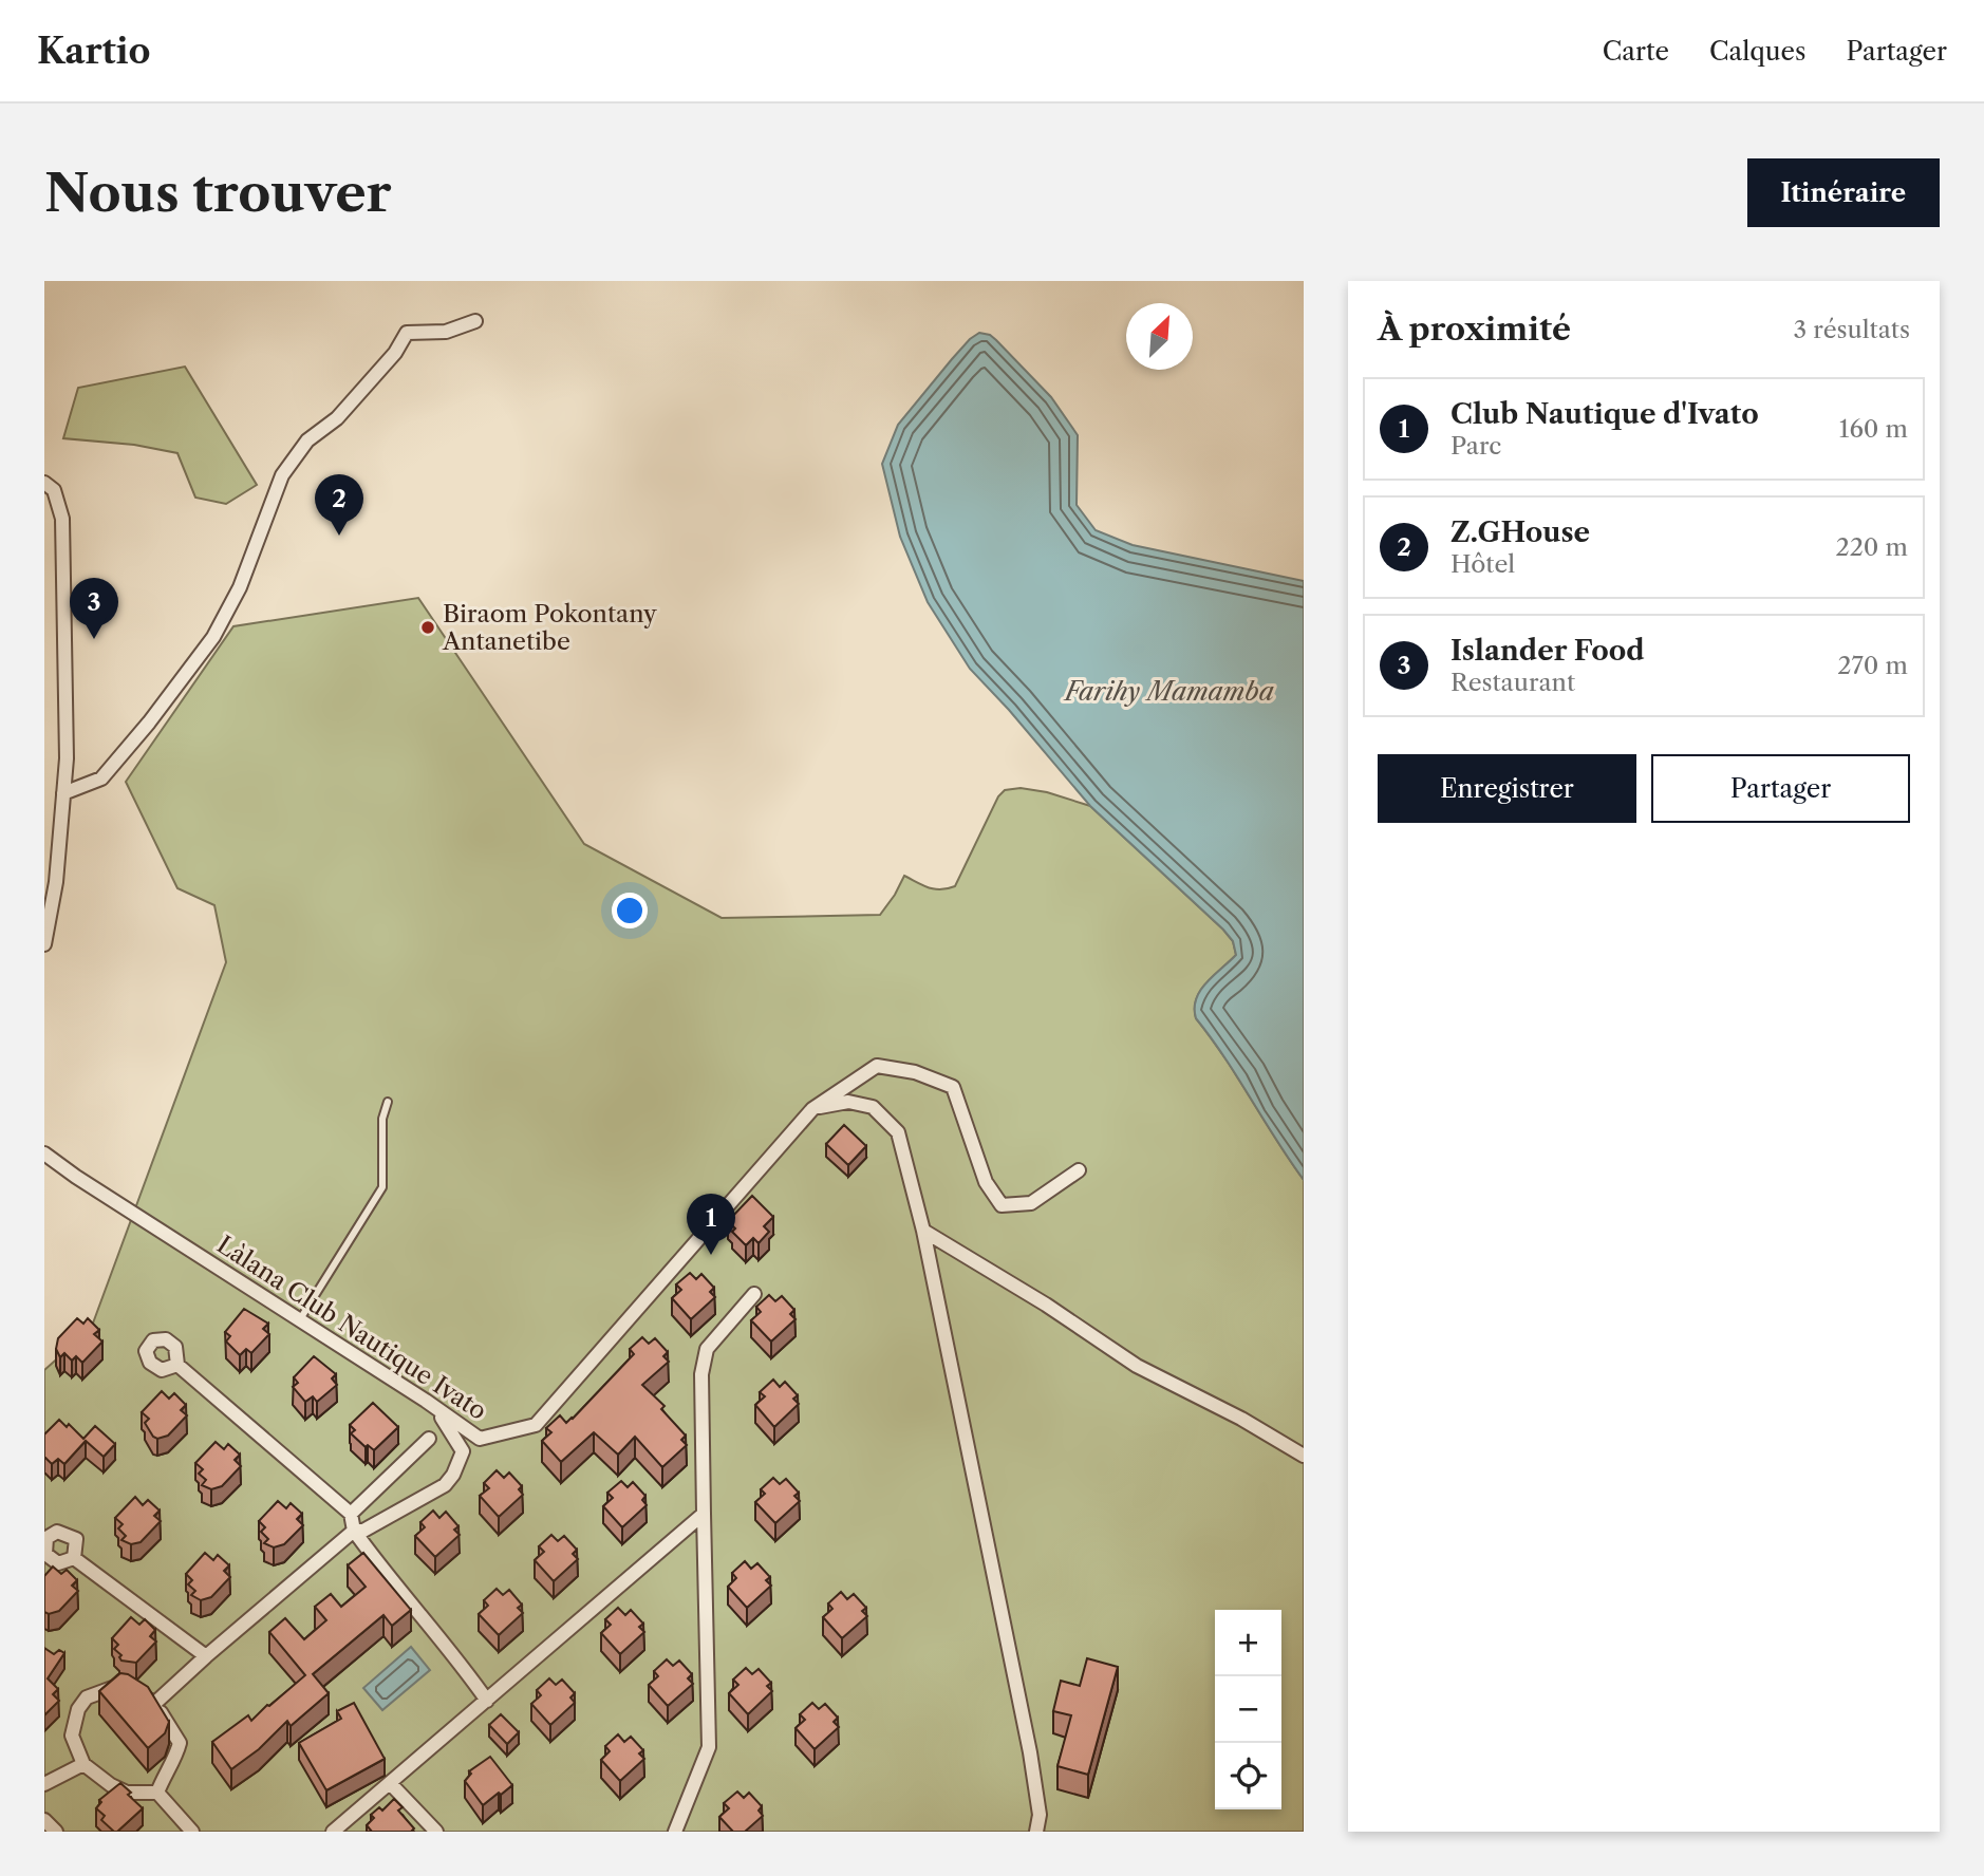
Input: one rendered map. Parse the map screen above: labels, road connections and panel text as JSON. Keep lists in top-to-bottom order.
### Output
{
  "streets": {
    "street": ["Làlana Club Nautique Ivato"]
  },
  "water": ["Farihy Mamamba"],
  "places": ["Biraom Pokontany Antanetibe"],
  "north": "top right",
  "page": {
    "header": "Kartio",
    "nav": ["Carte", "Calques", "Partager"],
    "buttons": [
      "Itinéraire",
      ["Enregistrer", "Partager"]
    ],
    "title": "Nous trouver",
    "heading": ["À proximité", "3 résultats"],
    "list": [
      {
        "mark": "1",
        "name": "Club Nautique d'Ivato",
        "note": "Parc",
        "value": "160 m"
      },
      {
        "mark": "2",
        "name": "Z.GHouse",
        "note": "Hôtel",
        "value": "220 m"
      },
      {
        "mark": "3",
        "name": "Islander Food",
        "note": "Restaurant",
        "value": "270 m"
      }
    ],
    "pins": ["2", "3", "1"],
    "map_buttons": ["+", "−"]
  }
}
